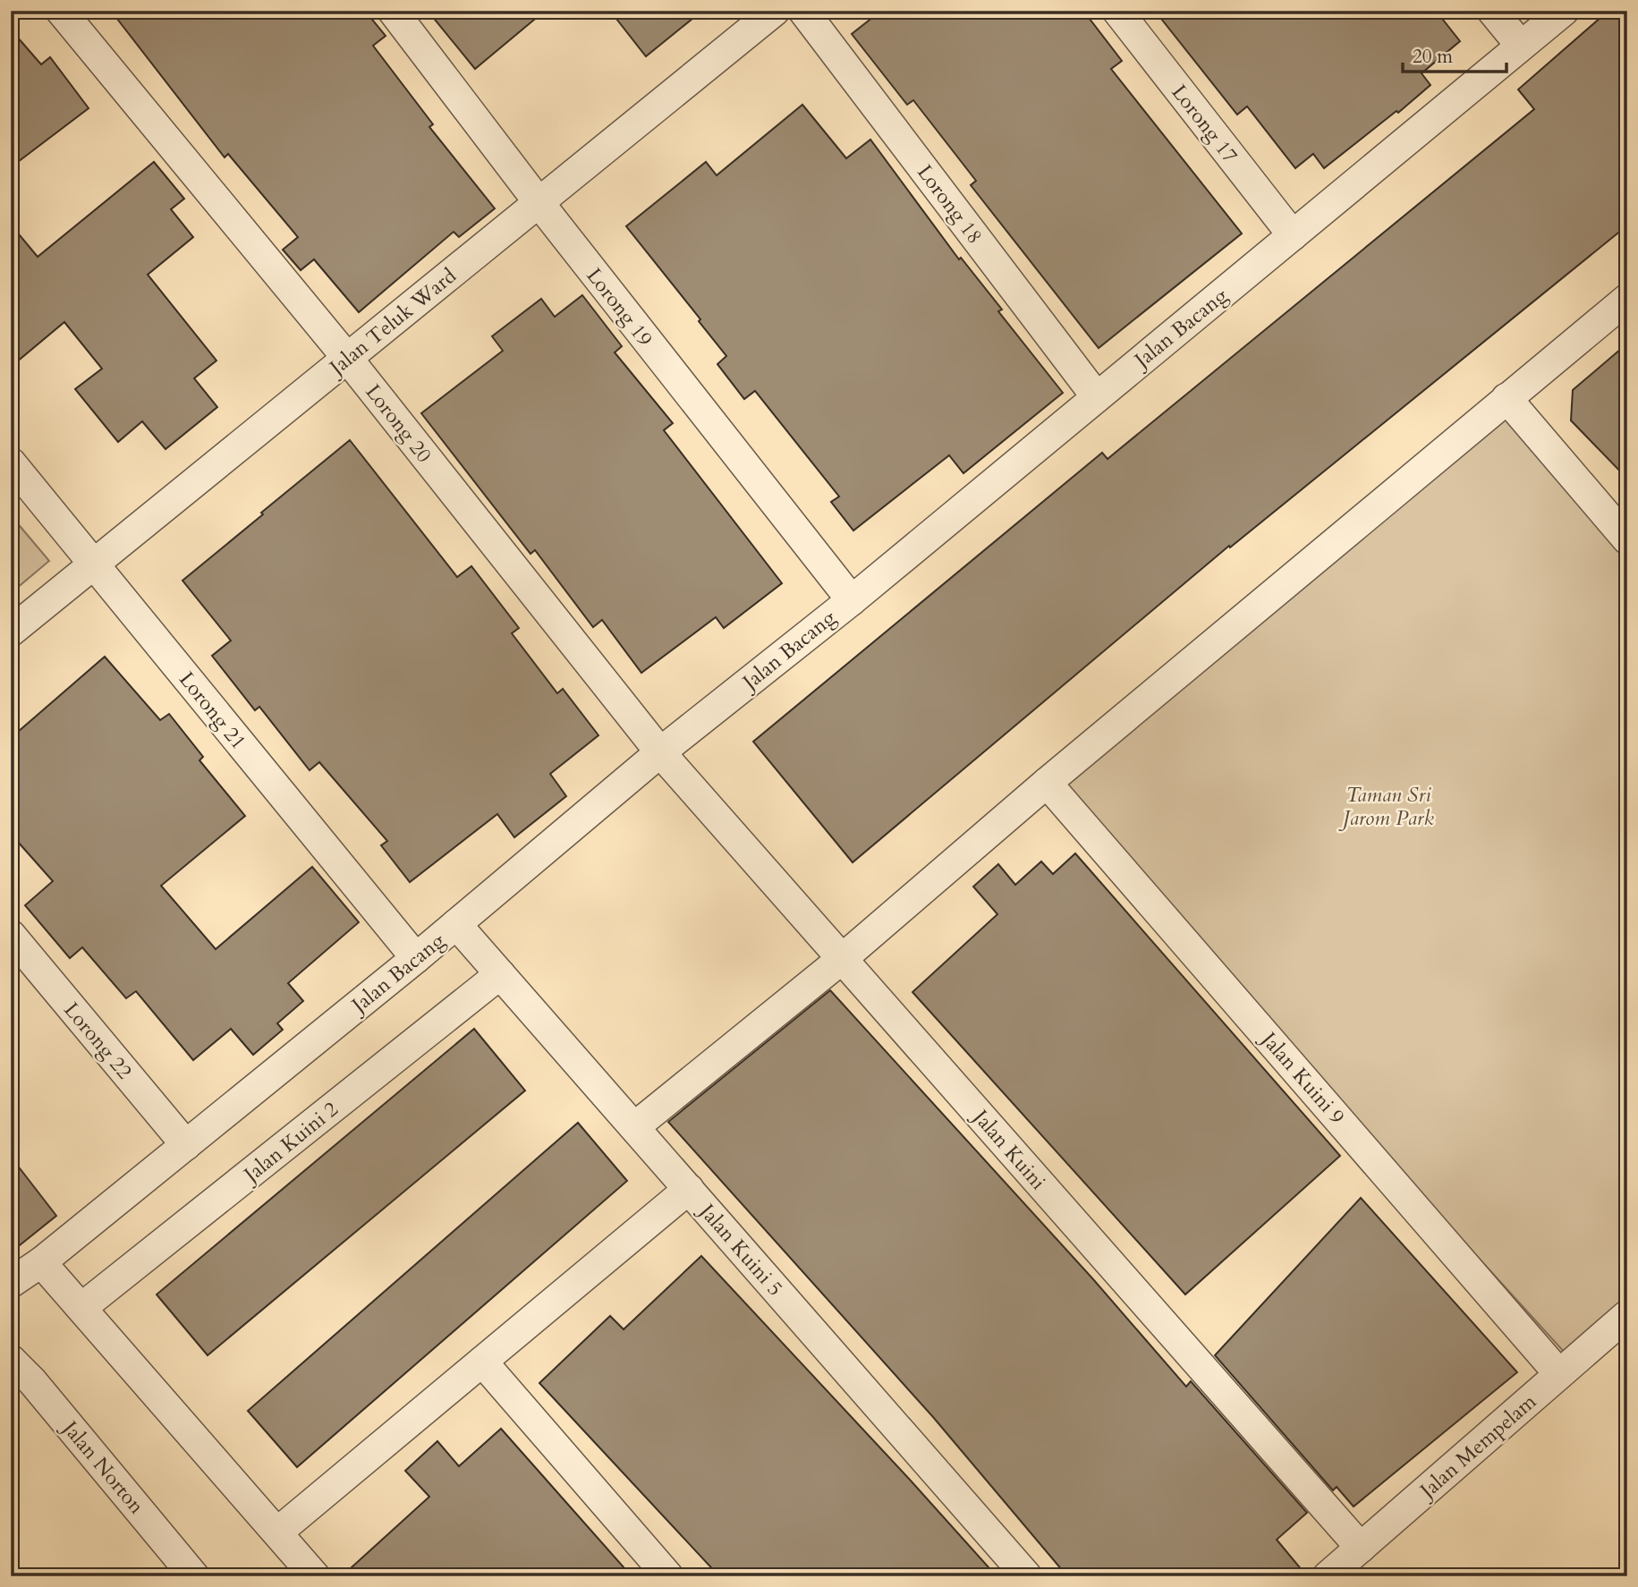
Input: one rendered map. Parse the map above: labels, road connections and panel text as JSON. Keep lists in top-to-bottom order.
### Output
{
  "streets": {
    "street": [
      "Lorong 17",
      "Lorong 18",
      "Lorong 19",
      "Jalan Teluk Ward",
      "Jalan Bacang",
      "Lorong 20",
      "Lorong 21",
      "Lorong 22",
      "Jalan Kuini 9",
      "Jalan Kuini 2",
      "Jalan Kuini",
      "Jalan Kuini 5",
      "Jalan Mempelam",
      "Jalan Norton"
    ]
  },
  "crossings": [
    ["Lorong 17", "Jalan Bacang"],
    ["Lorong 18", "Jalan Bacang"],
    ["Lorong 19", "Jalan Teluk Ward"],
    ["Lorong 19", "Jalan Bacang"],
    ["Jalan Teluk Ward", "Lorong 20"],
    ["Jalan Teluk Ward", "Lorong 21"],
    ["Jalan Bacang", "Lorong 20"],
    ["Jalan Bacang", "Lorong 21"],
    ["Jalan Bacang", "Lorong 22"],
    ["Jalan Bacang", "Jalan Kuini"],
    ["Jalan Bacang", "Jalan Kuini 5"],
    ["Lorong 20", "Jalan Kuini"],
    ["Jalan Kuini 9", "Jalan Mempelam"],
    ["Jalan Kuini 2", "Jalan Kuini 5"],
    ["Jalan Kuini", "Jalan Mempelam"]
  ],
  "parks": ["Taman Sri Jarom Park"],
  "scale_bar": "20 m"
}
